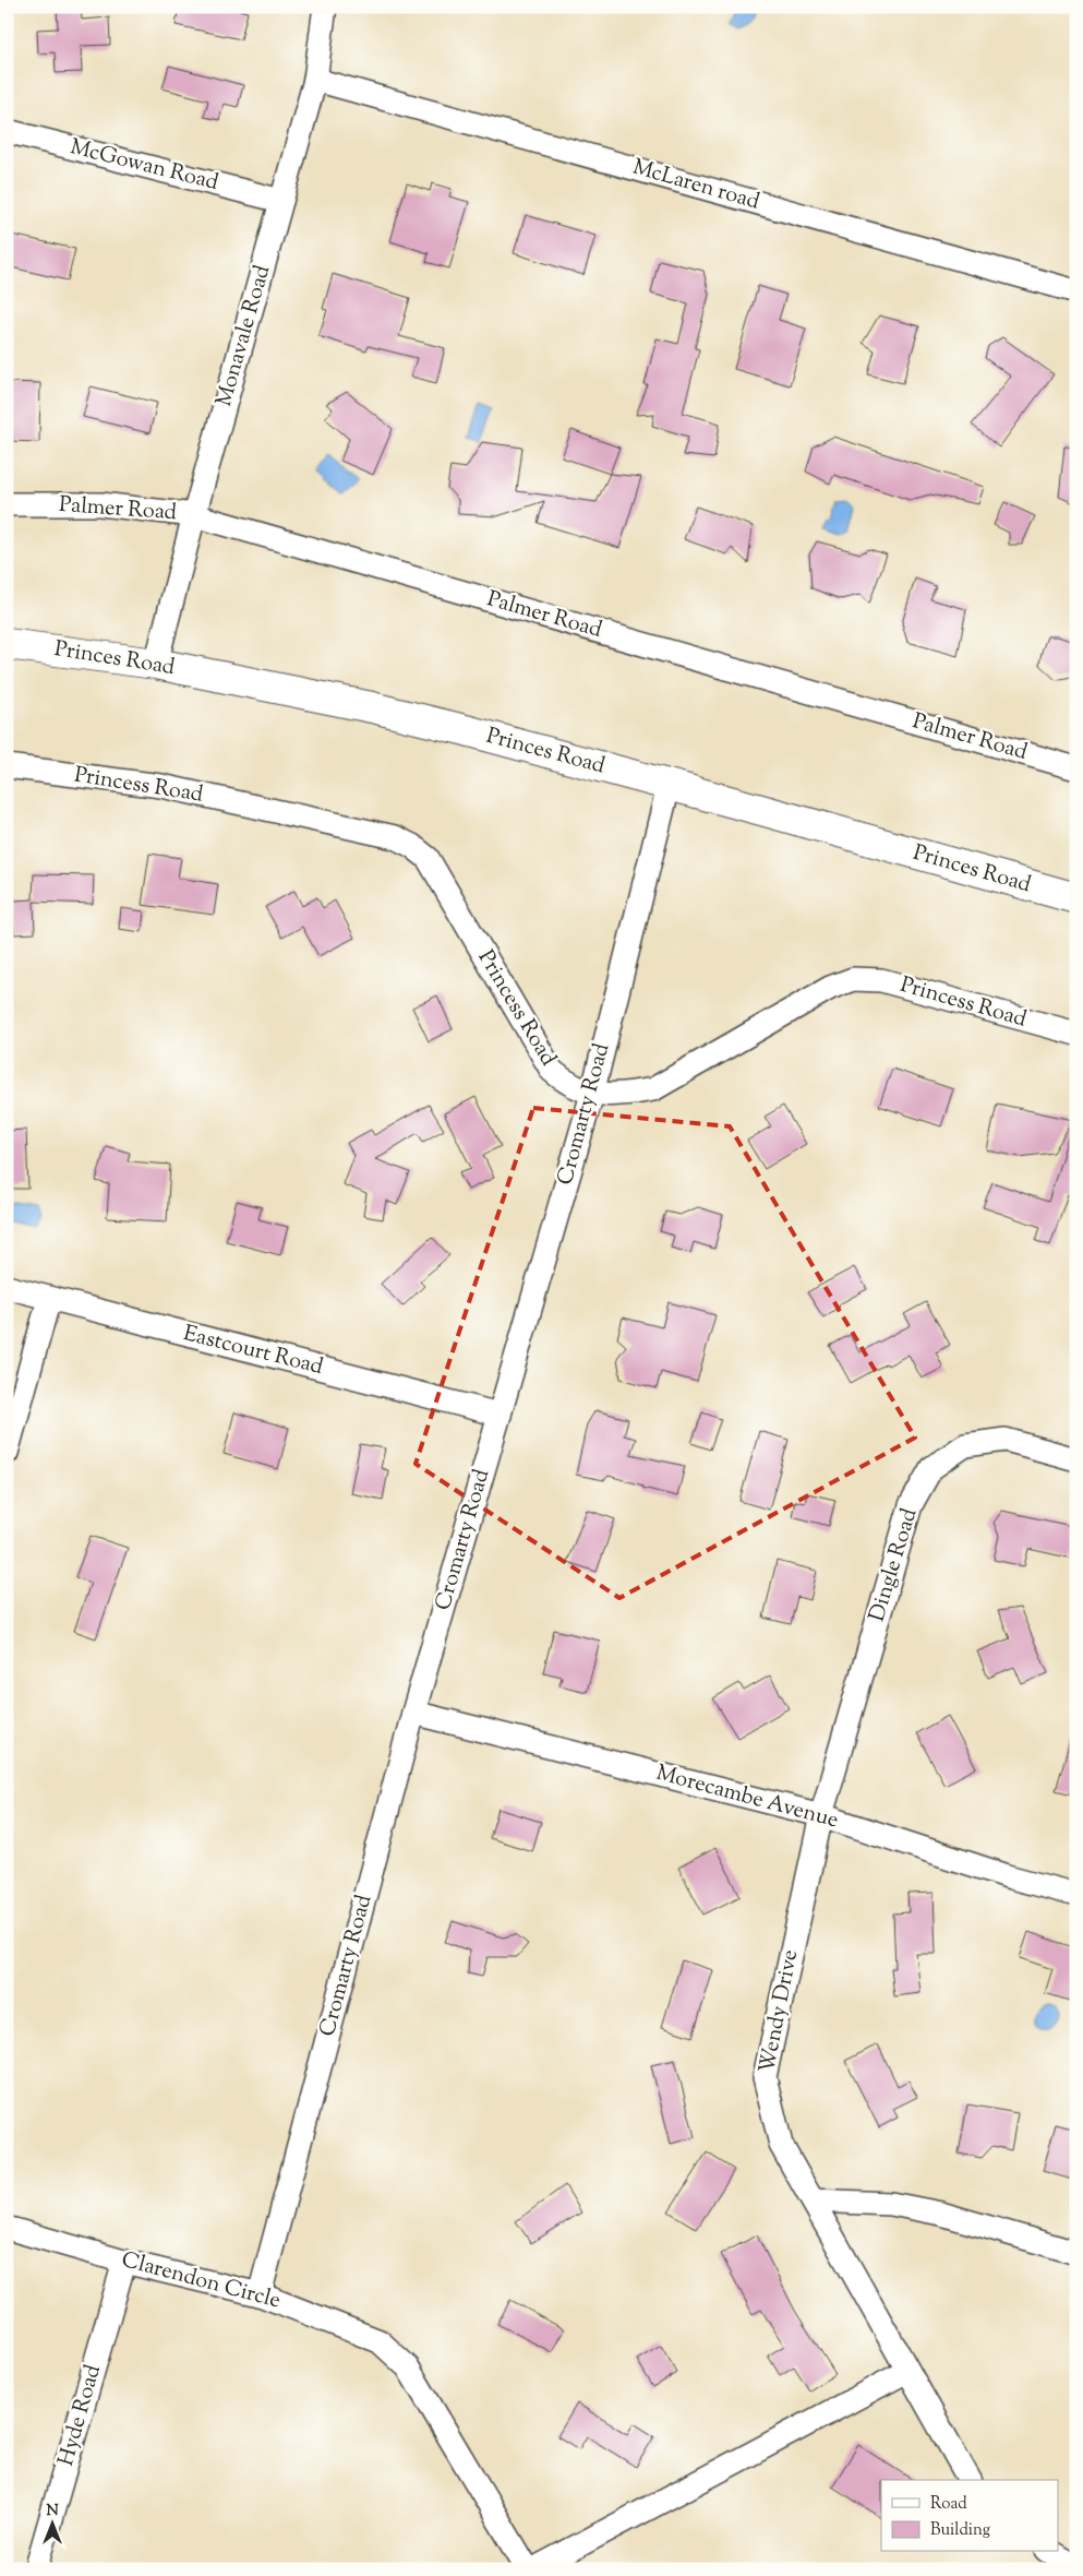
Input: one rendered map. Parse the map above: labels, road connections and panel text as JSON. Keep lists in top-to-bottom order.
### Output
{
  "streets": {
    "main road": ["Princes Road"],
    "street": [
      "McGowan Road",
      "McLaren road",
      "Monavale Road",
      "Palmer Road",
      "Princess Road",
      "Cromarty Road",
      "Eastcourt Road",
      "Dingle Road",
      "Morecambe Avenue",
      "Wendy Drive",
      "Clarendon Circle",
      "Hyde Road"
    ]
  },
  "crossings": [
    ["McGowan Road", "Monavale Road"],
    ["McLaren road", "Monavale Road"],
    ["Monavale Road", "Palmer Road"],
    ["Monavale Road", "Princes Road"],
    ["Princes Road", "Cromarty Road"],
    ["Princess Road", "Cromarty Road"],
    ["Cromarty Road", "Eastcourt Road"],
    ["Cromarty Road", "Morecambe Avenue"],
    ["Cromarty Road", "Clarendon Circle"],
    ["Dingle Road", "Morecambe Avenue"],
    ["Dingle Road", "Wendy Drive"],
    ["Morecambe Avenue", "Wendy Drive"],
    ["Clarendon Circle", "Hyde Road"]
  ],
  "legend": ["Road", "Building"],
  "north": "top"
}
